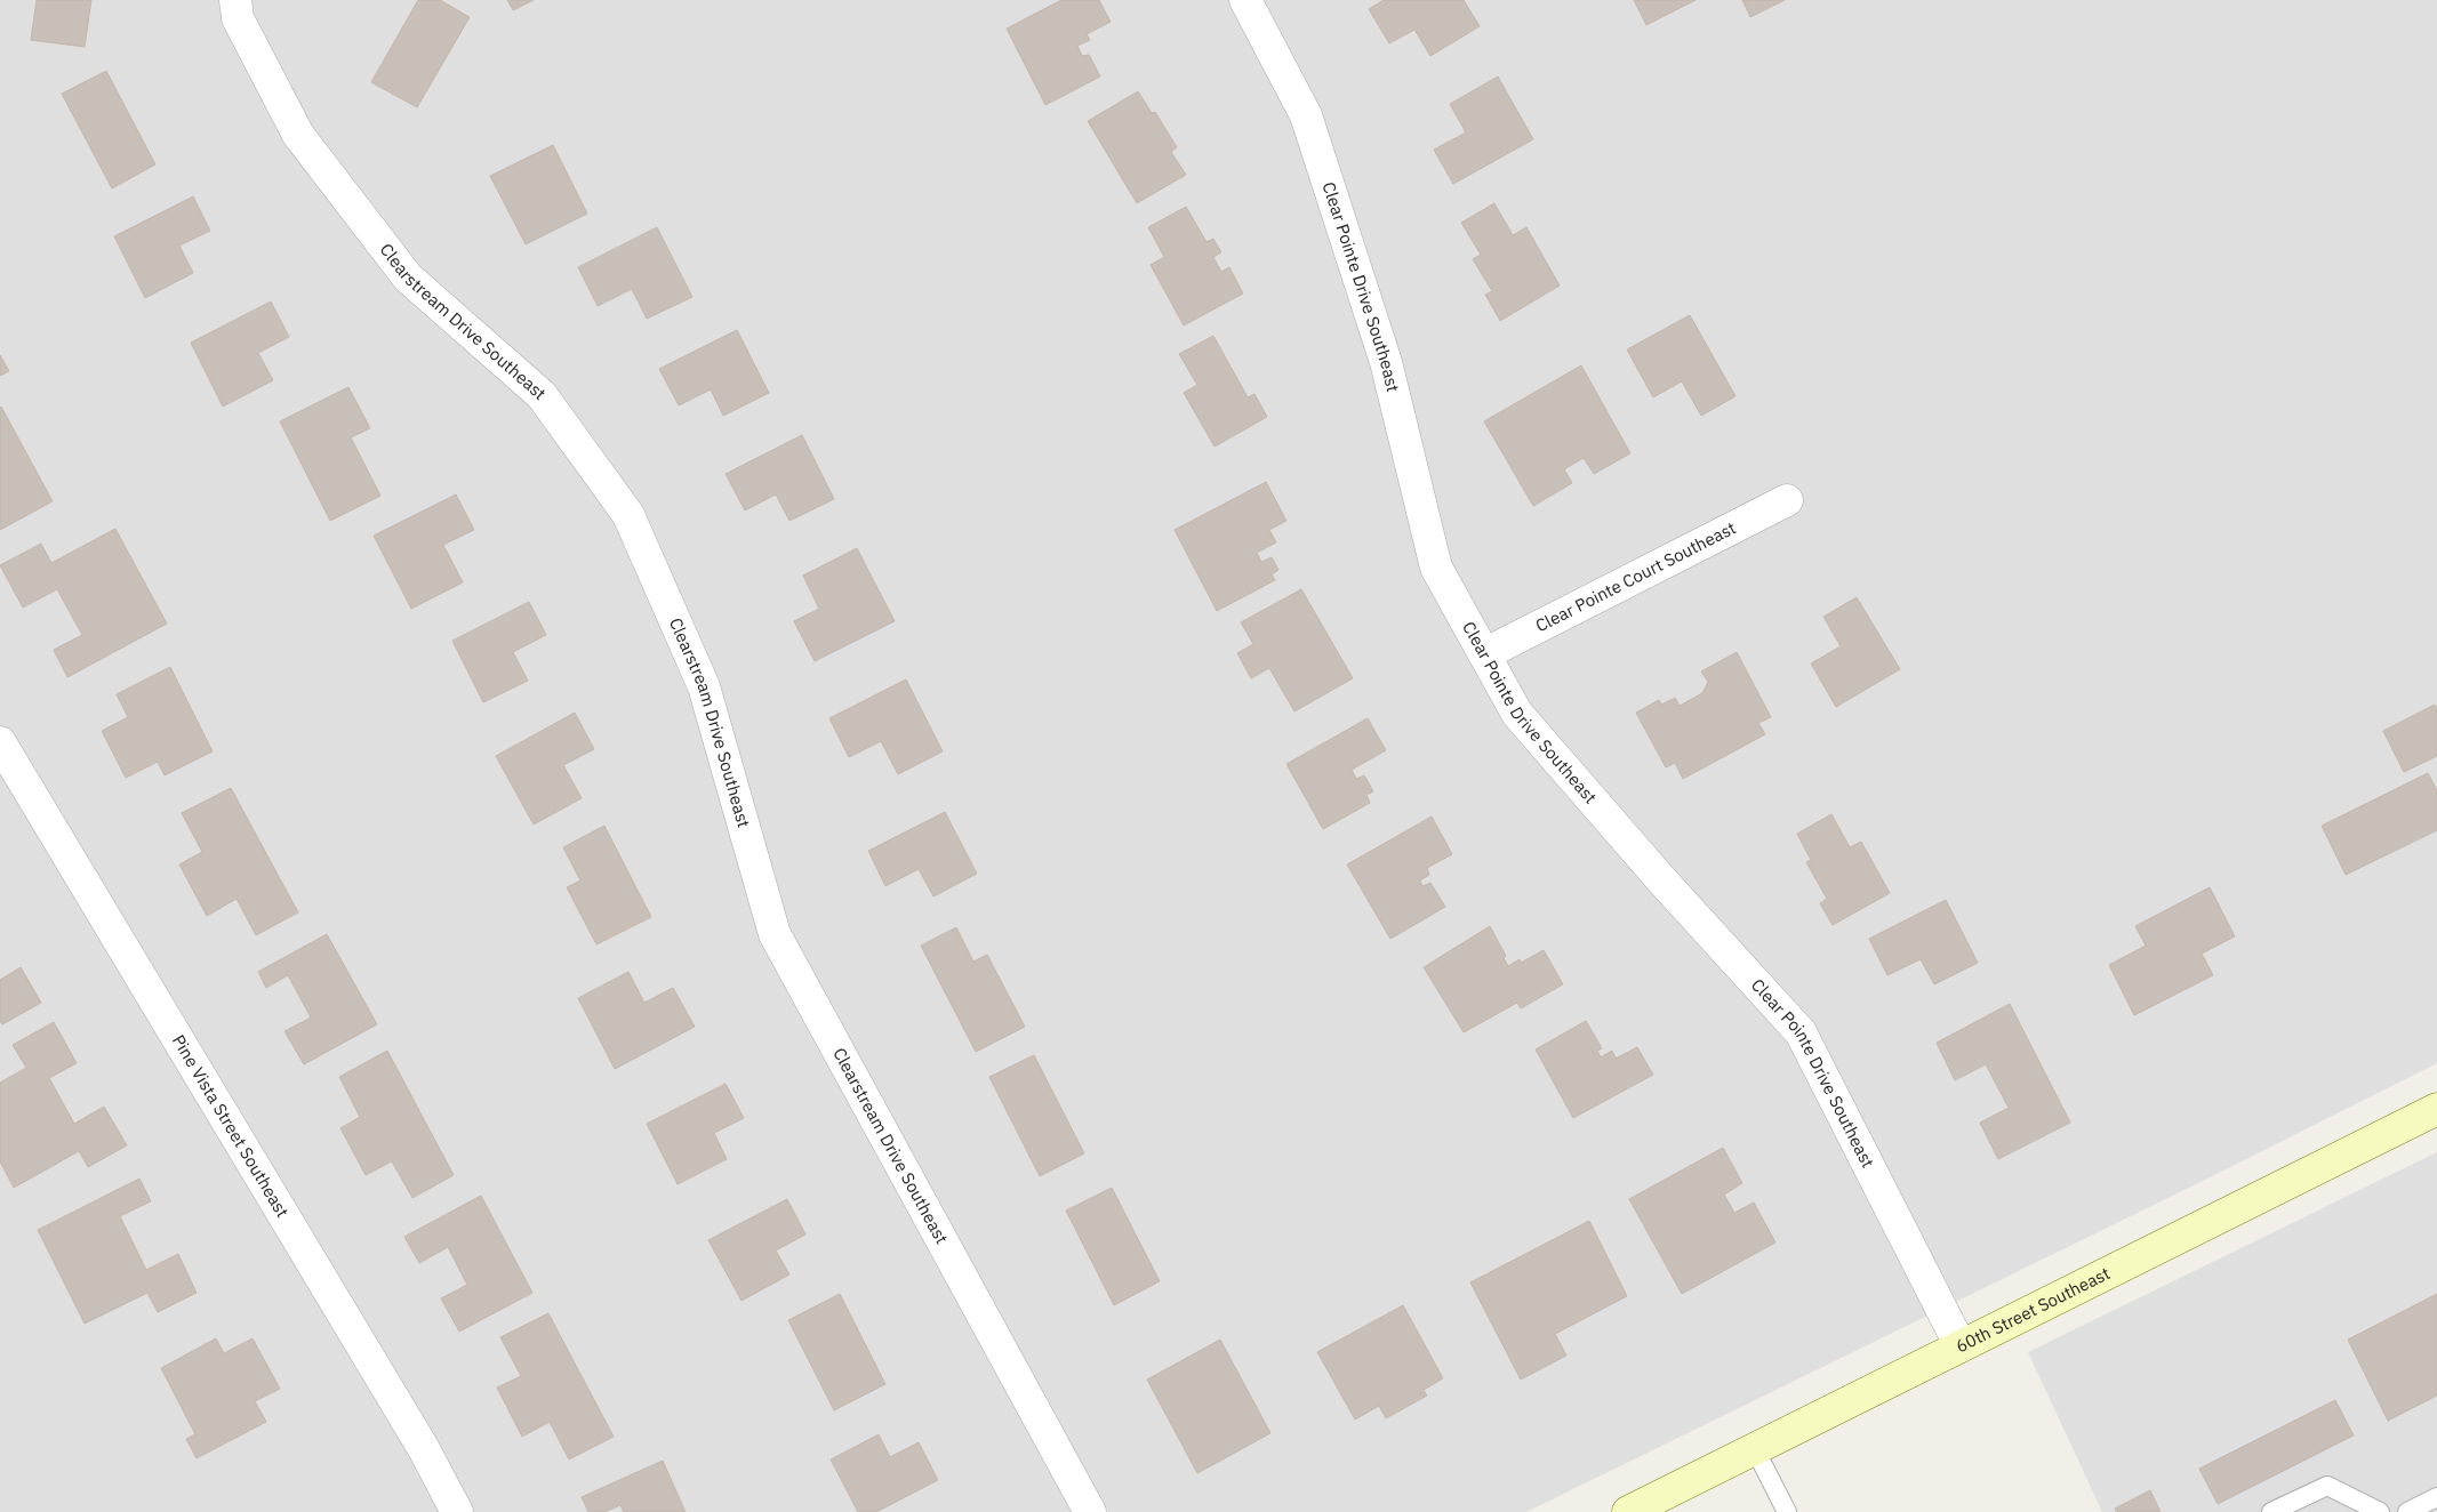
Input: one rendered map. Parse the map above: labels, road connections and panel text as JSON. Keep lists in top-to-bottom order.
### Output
{
  "streets": {
    "main road": ["60th Street Southeast"],
    "street": [
      "Clear Pointe Drive Southeast",
      "Clearstream Drive Southeast",
      "Clear Pointe Court Southeast",
      "Pine Vista Street Southeast"
    ]
  },
  "crossings": [
    ["Clear Pointe Drive Southeast", "Clear Pointe Court Southeast"],
    ["Clear Pointe Drive Southeast", "60th Street Southeast"]
  ]
}
